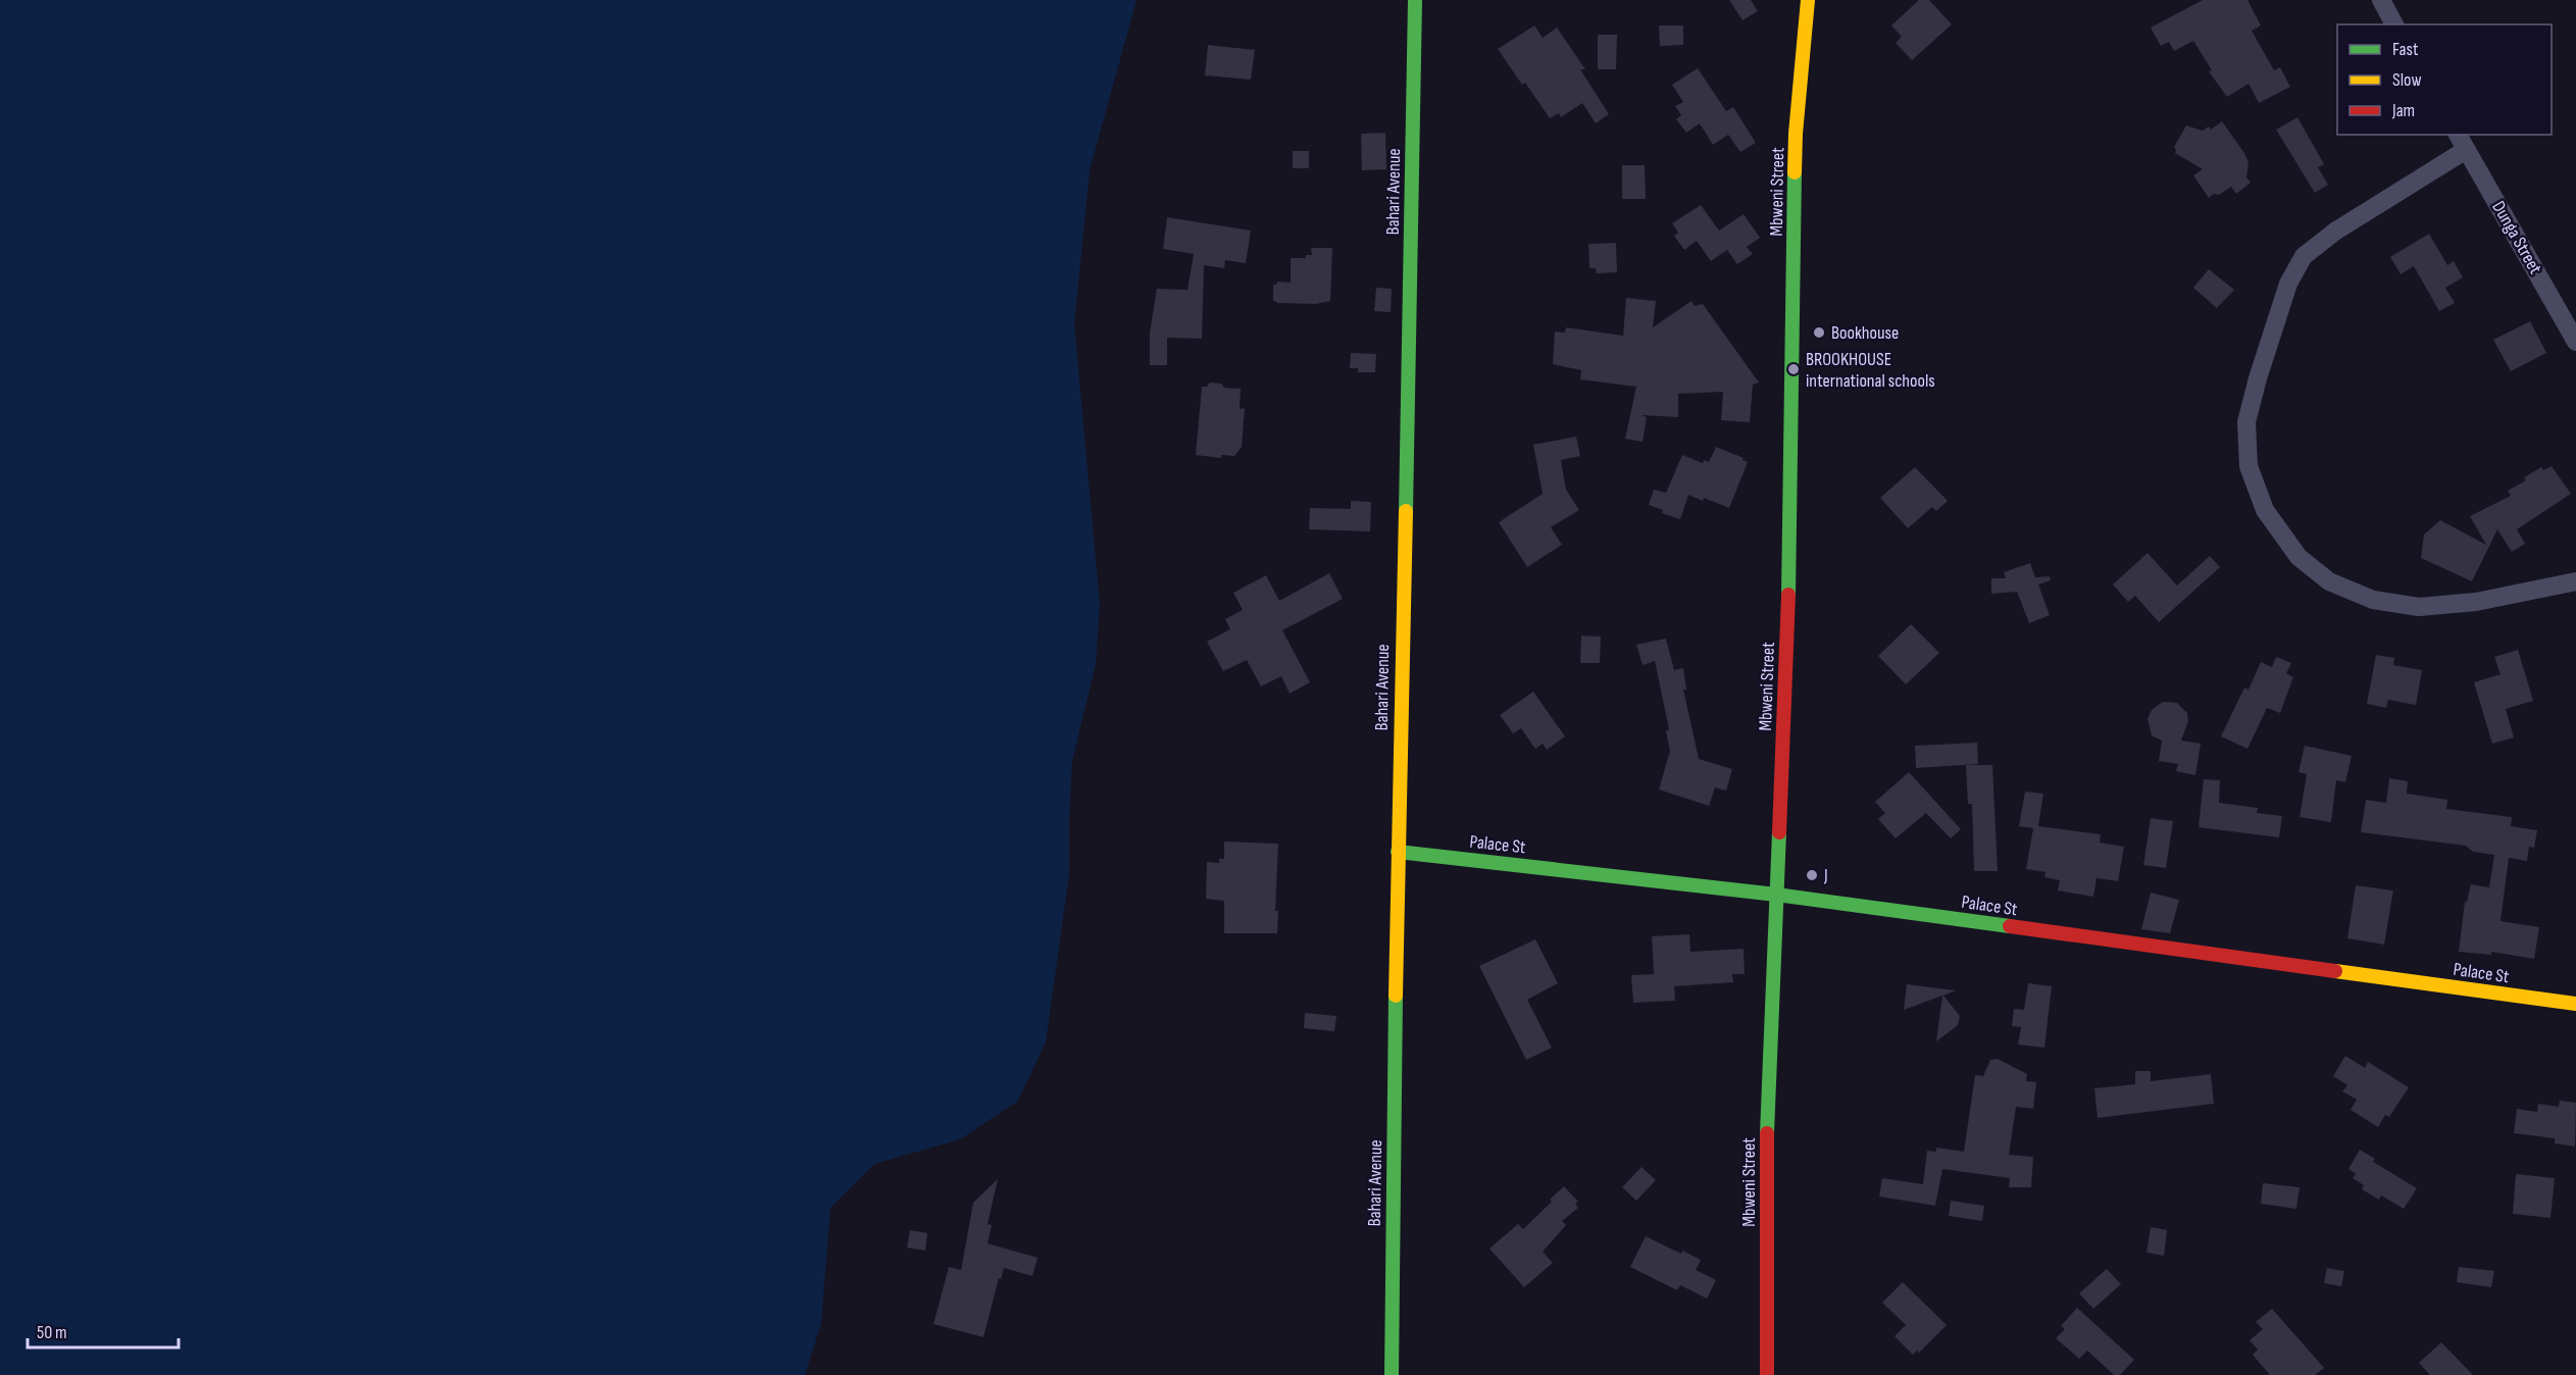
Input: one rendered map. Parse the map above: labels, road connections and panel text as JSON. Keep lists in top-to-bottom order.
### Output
{
  "streets": {
    "street": [
      "Bahari Avenue",
      "Mbweni Street",
      "Dunga Street",
      "Palace St"
    ]
  },
  "crossings": [
    ["Bahari Avenue", "Palace St"],
    ["Mbweni Street", "Palace St"]
  ],
  "places": ["Bookhouse", "BROOKHOUSE international schools", "J"],
  "legend": ["Fast", "Slow", "Jam"],
  "scale_bar": "50 m"
}
